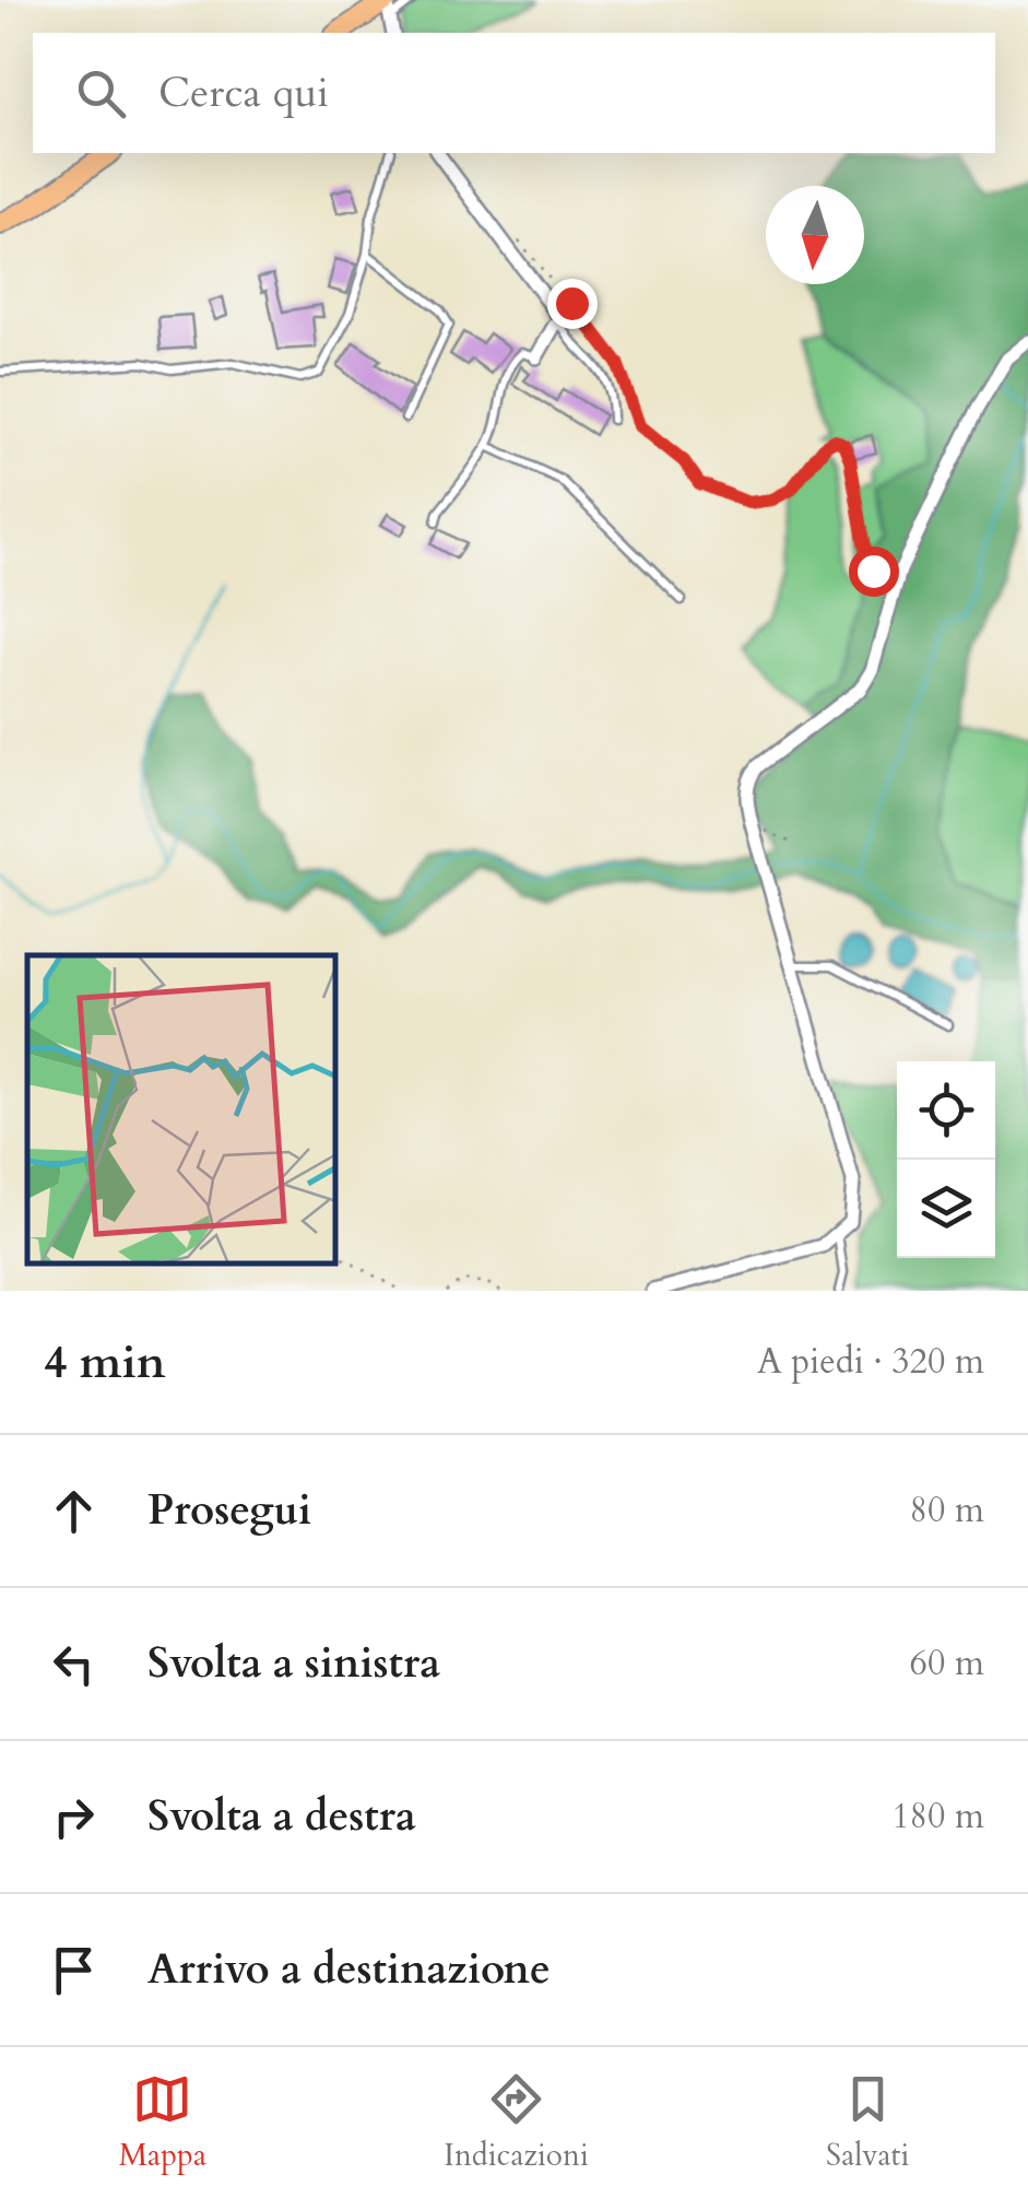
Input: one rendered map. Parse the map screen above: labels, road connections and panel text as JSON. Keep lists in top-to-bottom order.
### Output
{
  "north": "bottom",
  "page": {
    "search": "Cerca qui",
    "heading": ["4 min", "A piedi · 320 m"],
    "list": [
      ["Prosegui", "80 m"],
      ["Svolta a sinistra", "60 m"],
      ["Svolta a destra", "180 m"],
      "Arrivo a destinazione"
    ],
    "nav": ["Mappa", "Indicazioni", "Salvati"]
  }
}
